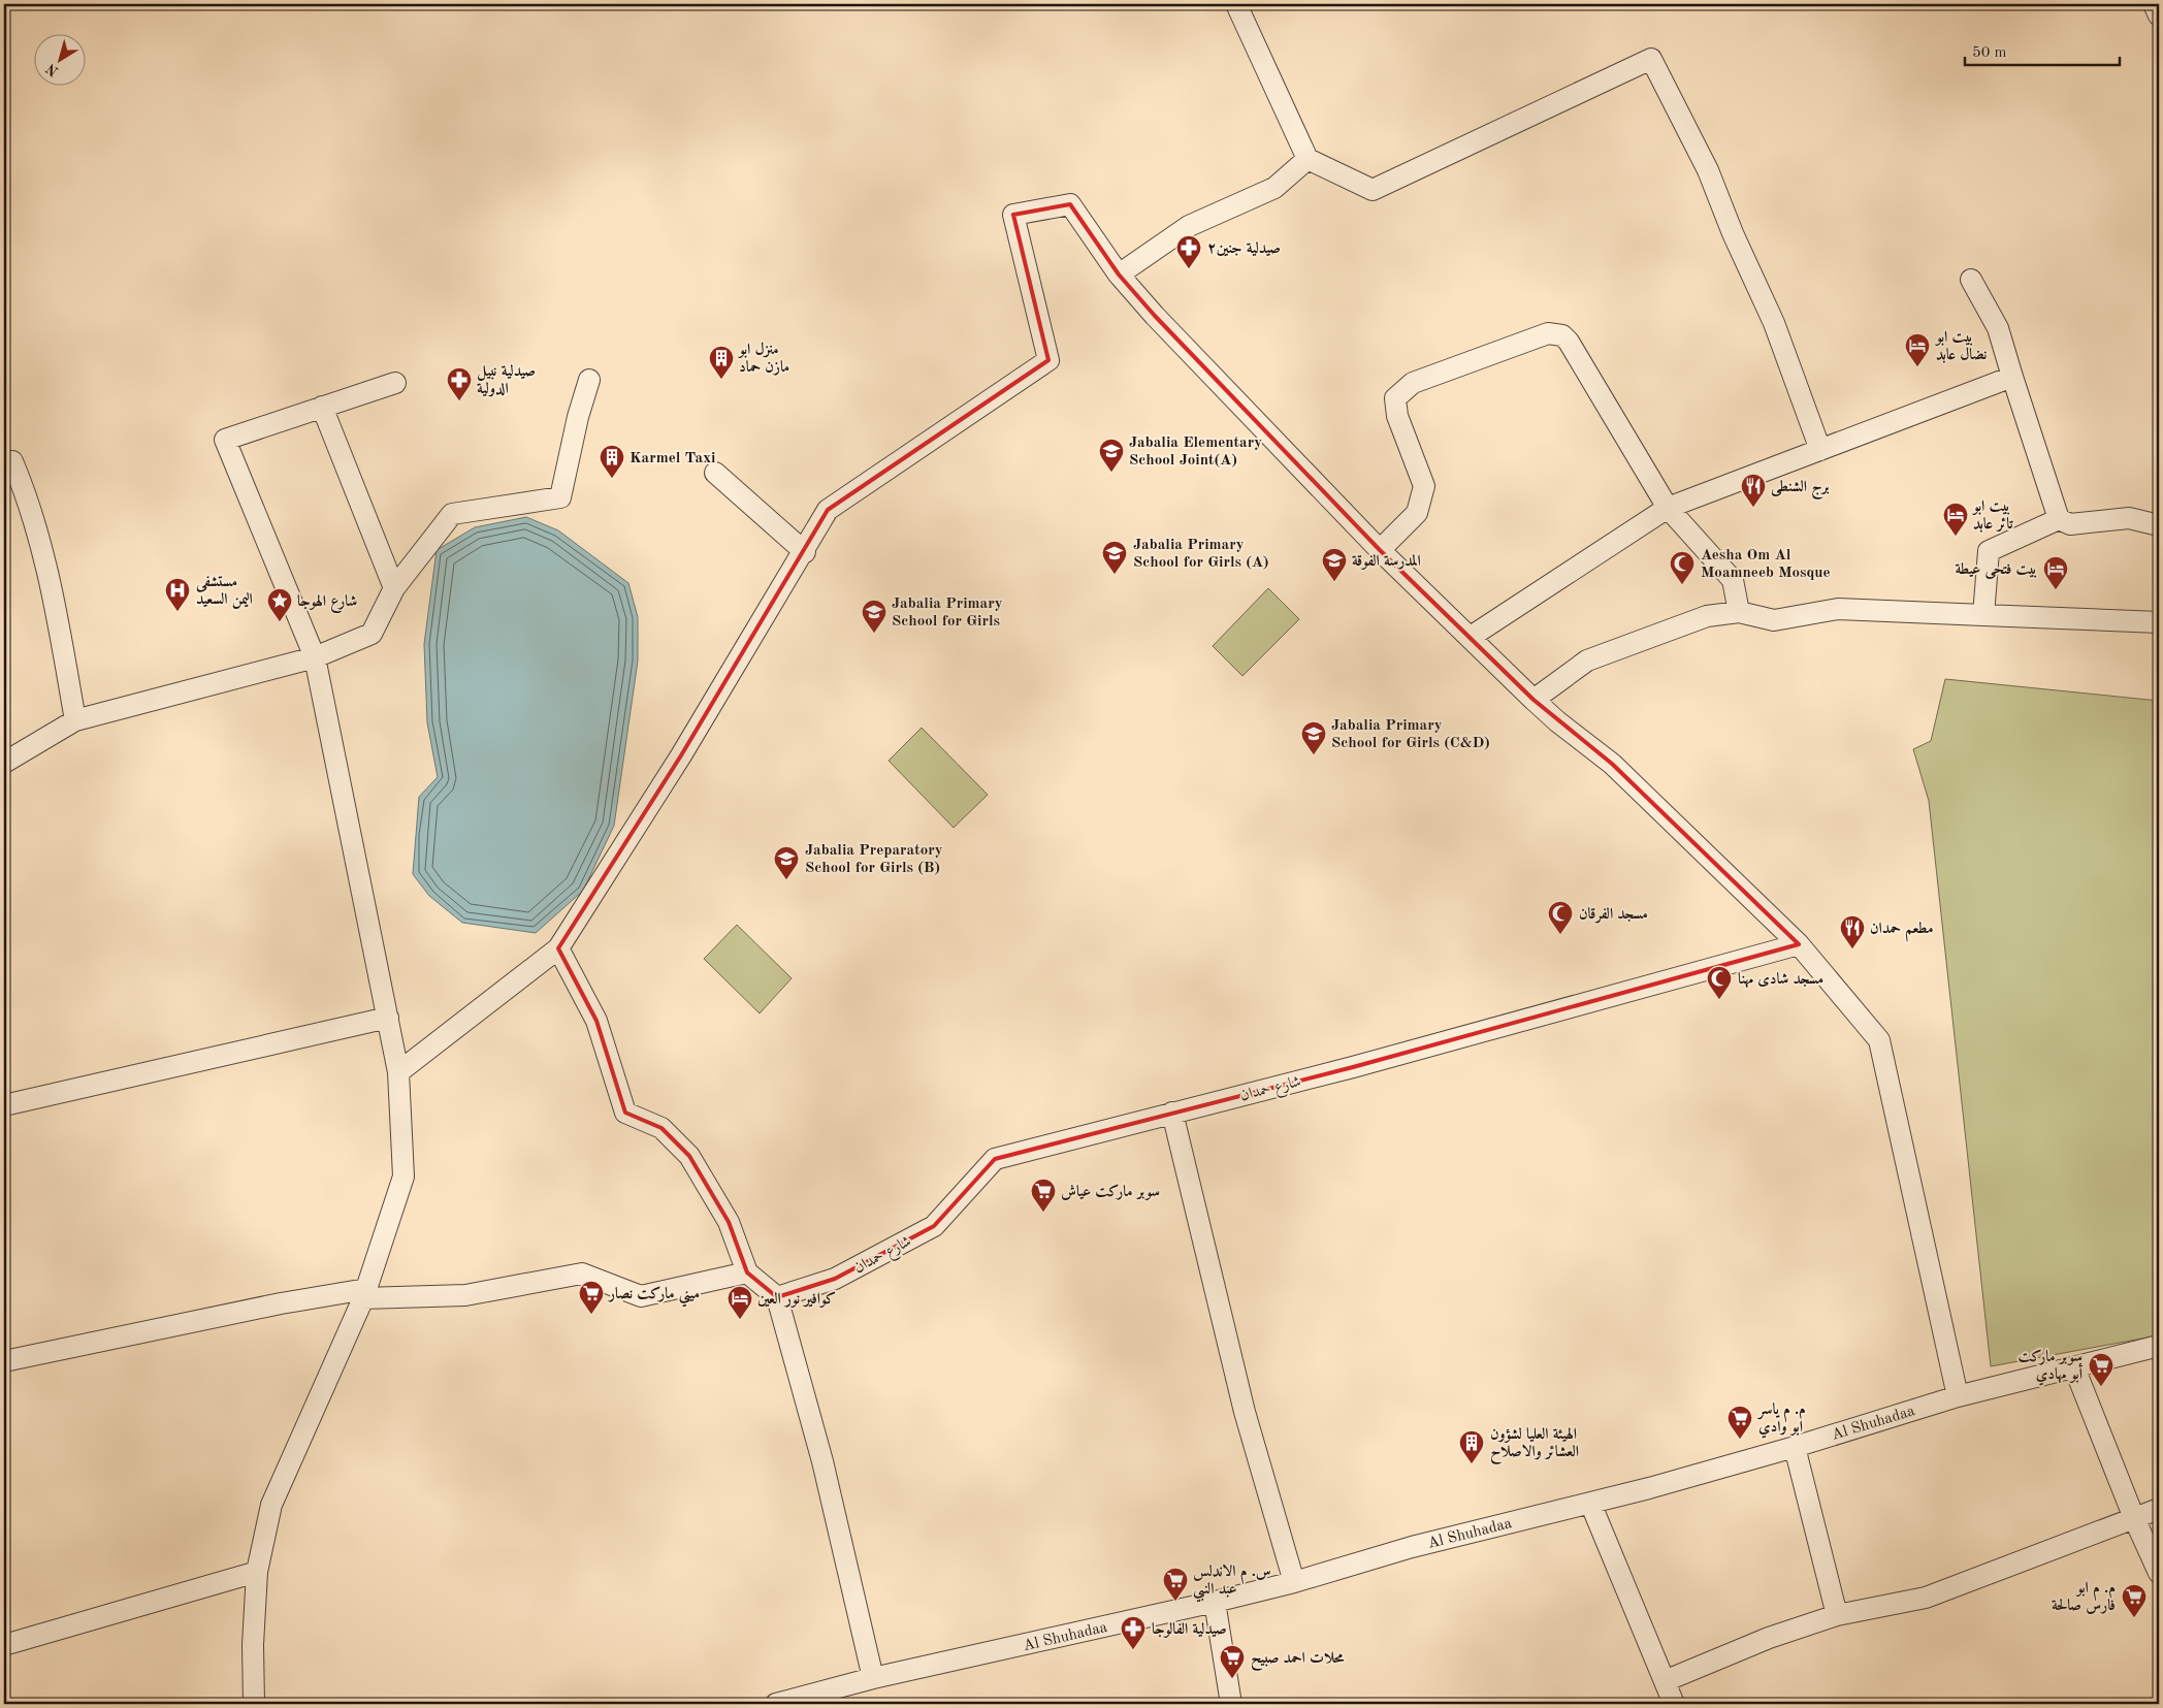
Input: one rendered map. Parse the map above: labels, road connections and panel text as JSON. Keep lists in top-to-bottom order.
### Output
{
  "streets": {
    "street": ["شارع حمدان", "Al Shuhadaa"]
  },
  "places": {
    "pharmacy": ["صيدلية جنين٢", "صيدلية نبيل الدولية", "صيدلية الفالوجا"],
    "hotel": [
      "بيت ابو نضال عابد",
      "بيت ابو تائر عابد",
      "بيت فتحى عيطة",
      "كوافير نور العين"
    ],
    "building": ["منزل ابو مازن حماد", "Karmel Taxi", "الهيئة العليا لشؤون العشائر والاصلاح"],
    "school or university": [
      "Jabalia Elementary School Joint(A)",
      "Jabalia Primary School for Girls (A)",
      "المدرسة الفوقة",
      "Jabalia Primary School for Girls",
      "Jabalia Primary School for Girls (C&D)",
      "Jabalia Preparatory School for Girls (B)"
    ],
    "restaurant": ["برج الشنطى", "مطعم حمدان"],
    "mosque": ["Aesha Om Al Moamneeb Mosque", "مسجد الفرقان", "مسجد شادى مهنا"],
    "hospital": ["مستشفى اليمن السعيد"],
    "place": ["شارع الهوجا"],
    "supermarket": [
      "سوبر ماركت عياش",
      "ميني ماركت نصار",
      "سوبر ماركت أبو مهادي",
      "م. م ياسر ابو وادي",
      "س. م الاندلس عبد النبي",
      "م. م ابو فارس صالحة",
      "محلات احمد صبيح"
    ]
  },
  "scale_bar": "50 m",
  "north": "bottom left"
}
